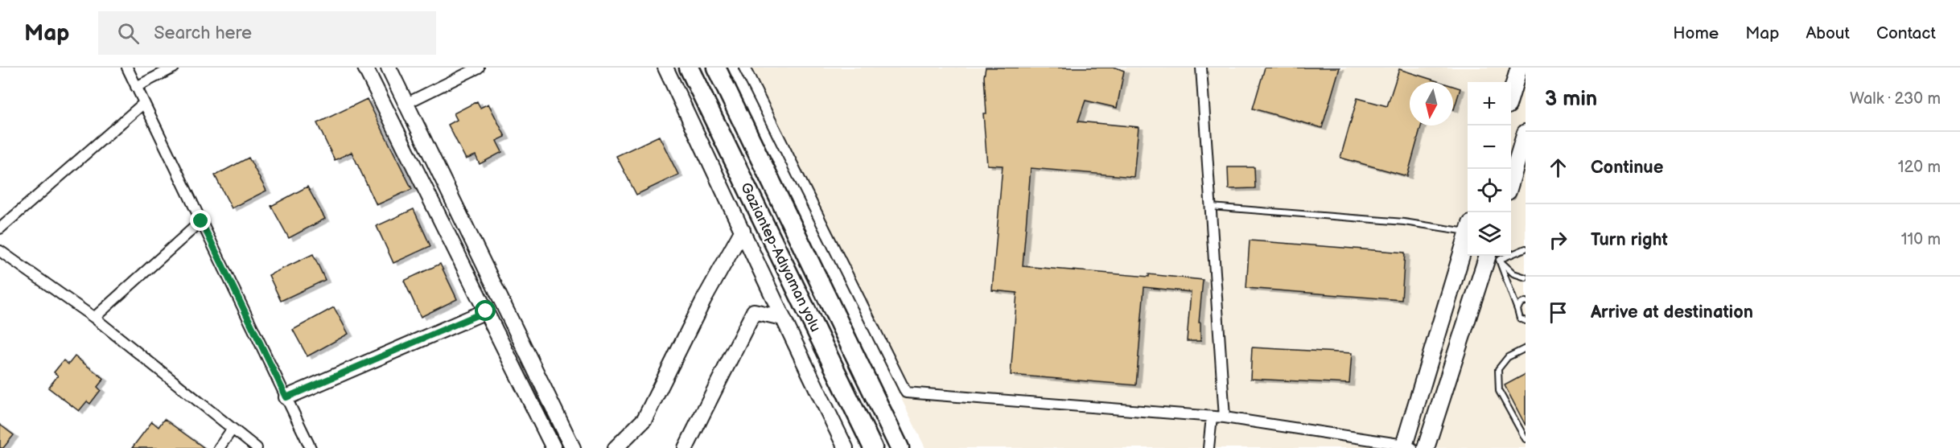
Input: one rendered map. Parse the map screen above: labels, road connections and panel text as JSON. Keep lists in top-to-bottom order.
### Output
{
  "streets": {
    "highway": ["Gaziantep-Adıyaman yolu"]
  },
  "north": "bottom",
  "page": {
    "header": "Map",
    "search": "Search here",
    "nav": [
      "Home",
      "Map",
      "About",
      "Contact"
    ],
    "heading": ["3 min", "Walk · 230 m"],
    "map_buttons": ["+", "−"],
    "list": [
      ["Continue", "120 m"],
      ["Turn right", "110 m"],
      "Arrive at destination"
    ]
  }
}
